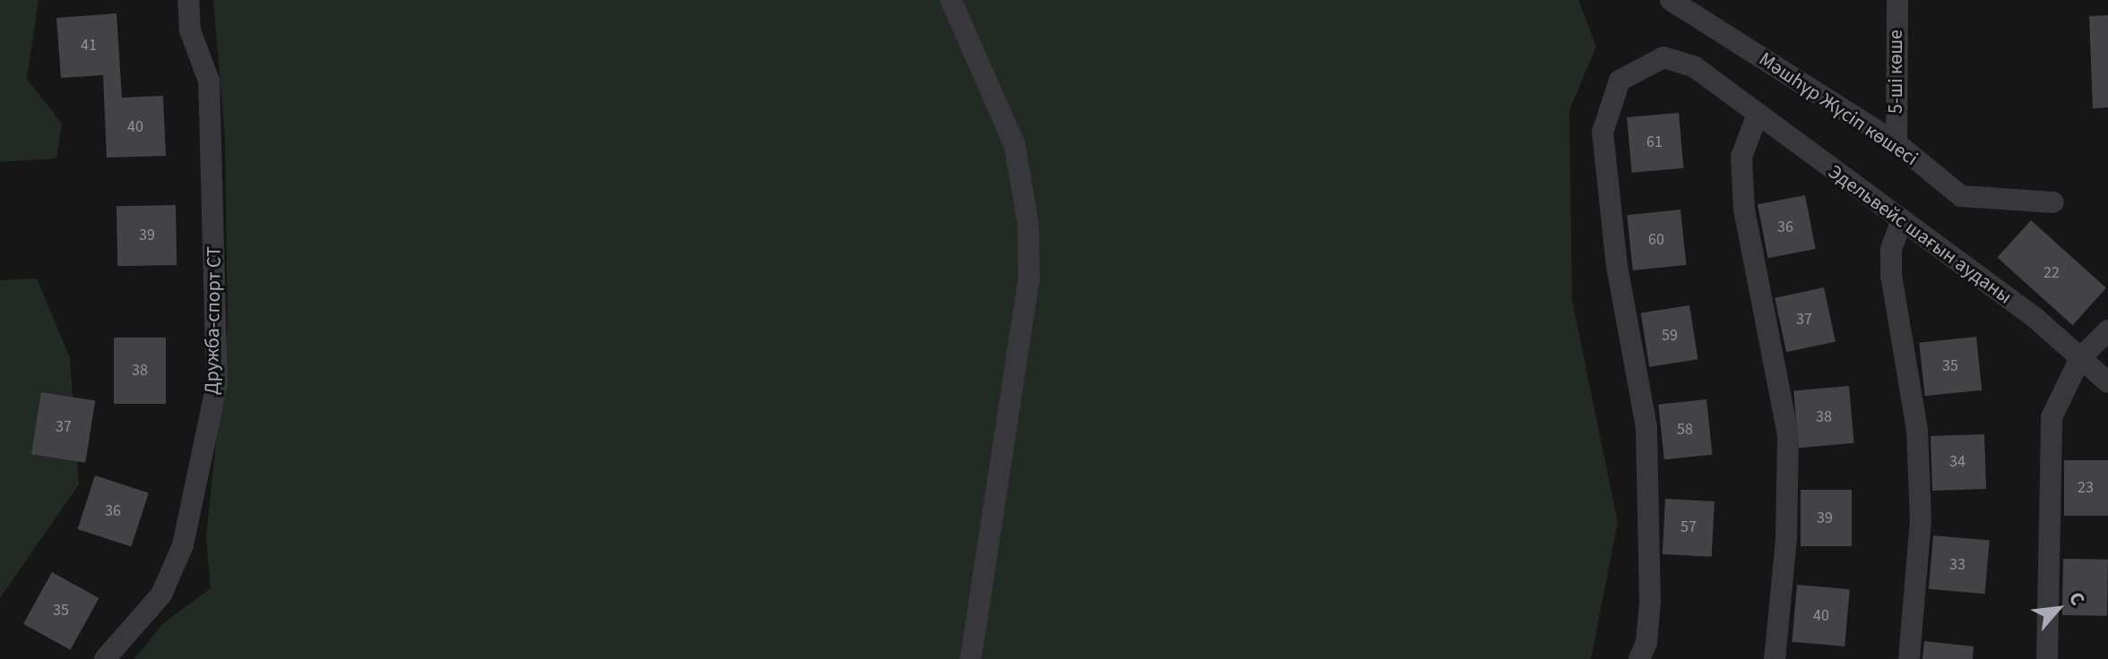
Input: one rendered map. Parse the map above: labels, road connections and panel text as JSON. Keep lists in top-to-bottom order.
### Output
{
  "streets": {
    "street": [
      "5-ші көше",
      "Мәшhүр Жүсіп көшесі",
      "Эдельвейс шағын ауданы",
      "Дружба-спорт СТ"
    ]
  },
  "crossings": [
    ["5-ші көше", "Мәшhүр Жүсіп көшесі"]
  ],
  "house_numbers": [
    "41",
    "40",
    "61",
    "36",
    "39",
    "60",
    "22",
    "37",
    "59",
    "35",
    "38",
    "38",
    "37",
    "58",
    "34",
    "23",
    "36",
    "39",
    "57",
    "33",
    "35",
    "40"
  ],
  "north": "top right"
}
